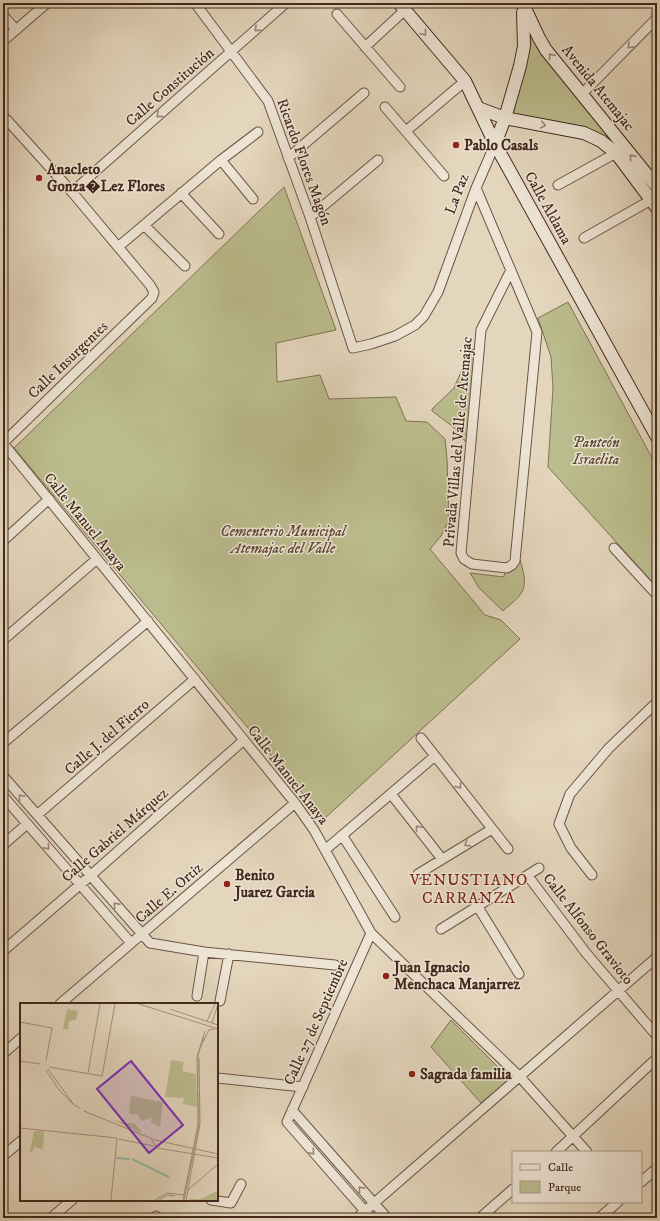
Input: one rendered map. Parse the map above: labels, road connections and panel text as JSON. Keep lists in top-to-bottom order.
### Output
{
  "streets": {
    "street": [
      "Calle Constitución",
      "Avenida Atemajac",
      "Ricardo Flores Magón",
      "La Paz",
      "Calle Aldama",
      "Calle Insurgentes",
      "Privada Villas del Valle de Atemajac",
      "Calle Manuel Anaya",
      "Calle J. del Fierro",
      "Calle Gabriel Márquez",
      "Calle E. Ortiz",
      "Calle Alfonso Gravioto",
      "Calle 27 de Septiembre"
    ]
  },
  "crossings": [
    ["Calle Constitución", "Ricardo Flores Magón"],
    ["Avenida Atemajac", "La Paz"],
    ["Avenida Atemajac", "Calle Aldama"],
    ["Ricardo Flores Magón", "La Paz"],
    ["La Paz", "Calle Aldama"],
    ["La Paz", "Privada Villas del Valle de Atemajac"],
    ["Calle Insurgentes", "Calle Manuel Anaya"],
    ["Calle Manuel Anaya", "Calle J. del Fierro"],
    ["Calle Manuel Anaya", "Calle Gabriel Márquez"],
    ["Calle Manuel Anaya", "Calle E. Ortiz"],
    ["Calle Manuel Anaya", "Calle 27 de Septiembre"]
  ],
  "districts": ["VENUSTIANO CARRANZA"],
  "parks": ["Panteón Israelita", "Cementerio Municipal Atemajac del Valle"],
  "places": [
    "Pablo Casals",
    "Anacleto Gonza�Lez Flores",
    "Benito Juarez Garcia",
    "Juan Ignacio Menchaca Manjarrez",
    "Sagrada familia"
  ],
  "legend": ["Calle", "Parque"]
}
